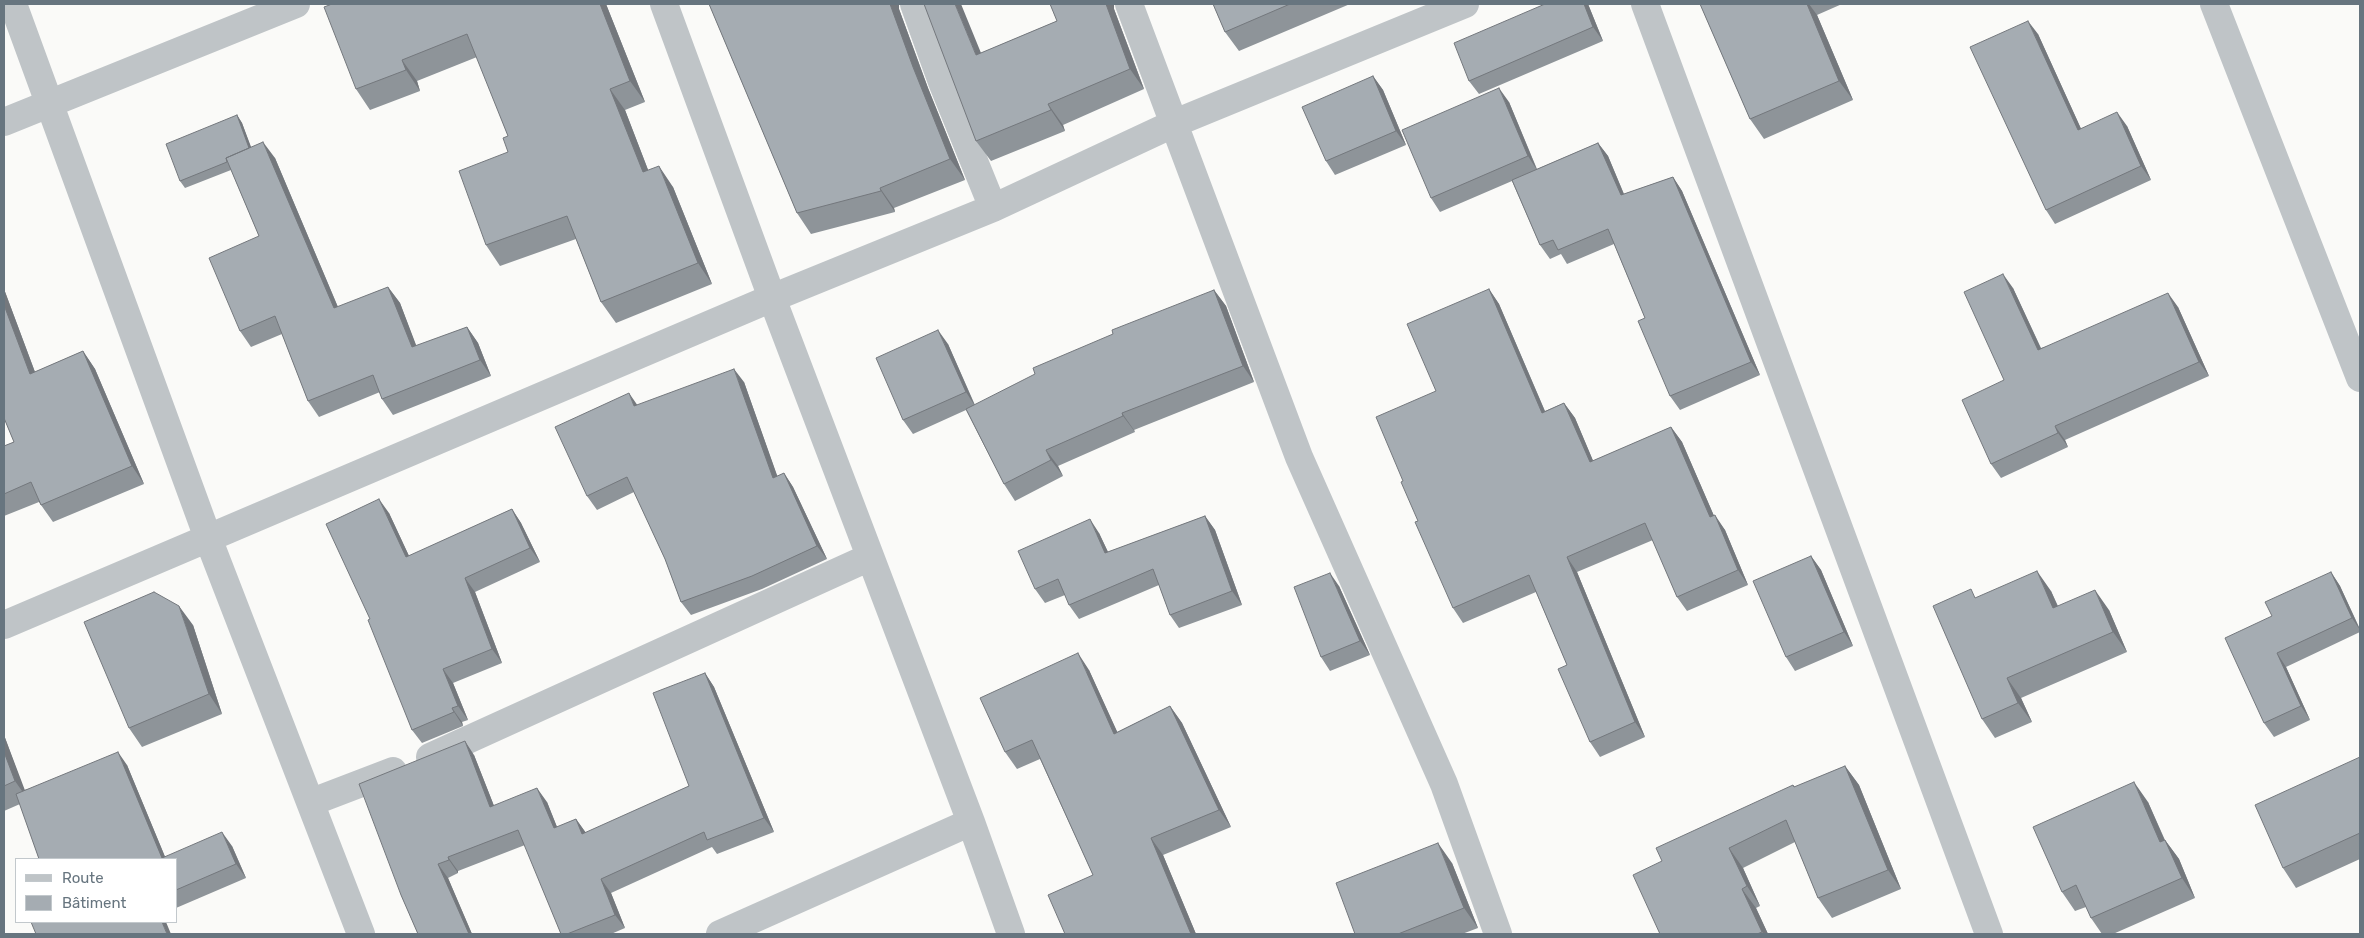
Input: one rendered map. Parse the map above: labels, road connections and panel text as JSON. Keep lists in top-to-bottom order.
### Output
{
  "legend": ["Route", "Bâtiment"]
}
